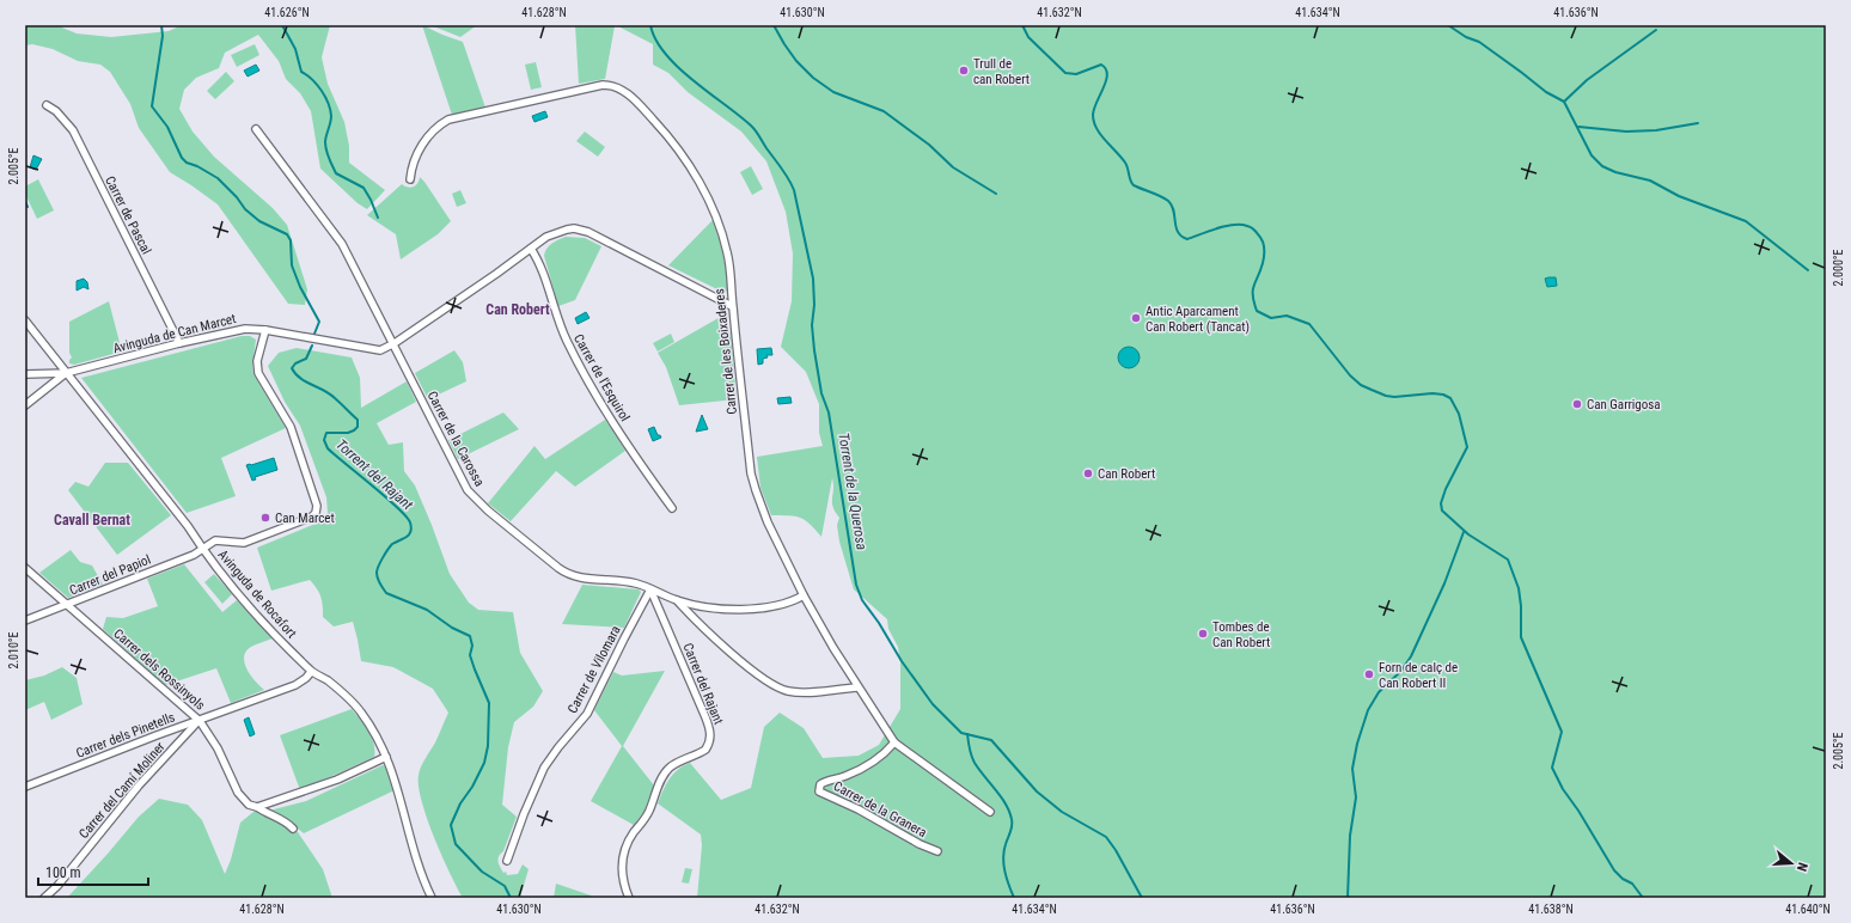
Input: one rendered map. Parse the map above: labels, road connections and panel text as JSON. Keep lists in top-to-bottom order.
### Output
{
  "streets": {
    "street": [
      "Carrer de Pascal",
      "Avinguda de Can Marcet",
      "Carrer de les Boixaderes",
      "Carrer de l'Esquirol",
      "Carrer de la Carossa",
      "Carrer del Papiol",
      "Avinguda de Rocafort",
      "Carrer dels Rossinyols",
      "Carrer de Vilomara",
      "Carrer del Rajant",
      "Carrer dels Pinetells",
      "Carrer del Camí Moliner",
      "Carrer de la Granera"
    ]
  },
  "crossings": [
    ["Carrer de Pascal", "Avinguda de Can Marcet"],
    ["Avinguda de Can Marcet", "Carrer de les Boixaderes"],
    ["Avinguda de Can Marcet", "Carrer de l'Esquirol"],
    ["Avinguda de Can Marcet", "Carrer de la Carossa"],
    ["Avinguda de Can Marcet", "Carrer del Papiol"],
    ["Avinguda de Can Marcet", "Avinguda de Rocafort"],
    ["Carrer de les Boixaderes", "Carrer de la Carossa"],
    ["Carrer de les Boixaderes", "Carrer de la Granera"],
    ["Carrer de la Carossa", "Carrer de Vilomara"],
    ["Carrer de la Carossa", "Carrer del Rajant"],
    ["Carrer del Papiol", "Avinguda de Rocafort"],
    ["Carrer del Papiol", "Carrer dels Rossinyols"],
    ["Avinguda de Rocafort", "Carrer dels Pinetells"],
    ["Carrer dels Rossinyols", "Carrer dels Pinetells"],
    ["Carrer dels Rossinyols", "Carrer del Camí Moliner"],
    ["Carrer de Vilomara", "Carrer del Rajant"],
    ["Carrer dels Pinetells", "Carrer del Camí Moliner"]
  ],
  "districts": ["Can Robert", "Cavall Bernat"],
  "water": ["Torrent del Rajant", "Torrent de la Querosa"],
  "places": [
    "Trull de can Robert",
    "Antic Aparcament Can Robert (Tancat)",
    "Can Garrigosa",
    "Can Robert",
    "Can Marcet",
    "Tombes de Can Robert",
    "Forn de calç de Can Robert II"
  ],
  "scale_bar": "100 m",
  "north": "right",
  "coordinates": [
    "41.626°N",
    "41.628°N",
    "41.630°N",
    "41.632°N",
    "41.634°N",
    "41.636°N",
    "2.005°E",
    "2.000°E",
    "2.010°E",
    "41.638°N",
    "41.640°N"
  ]
}
